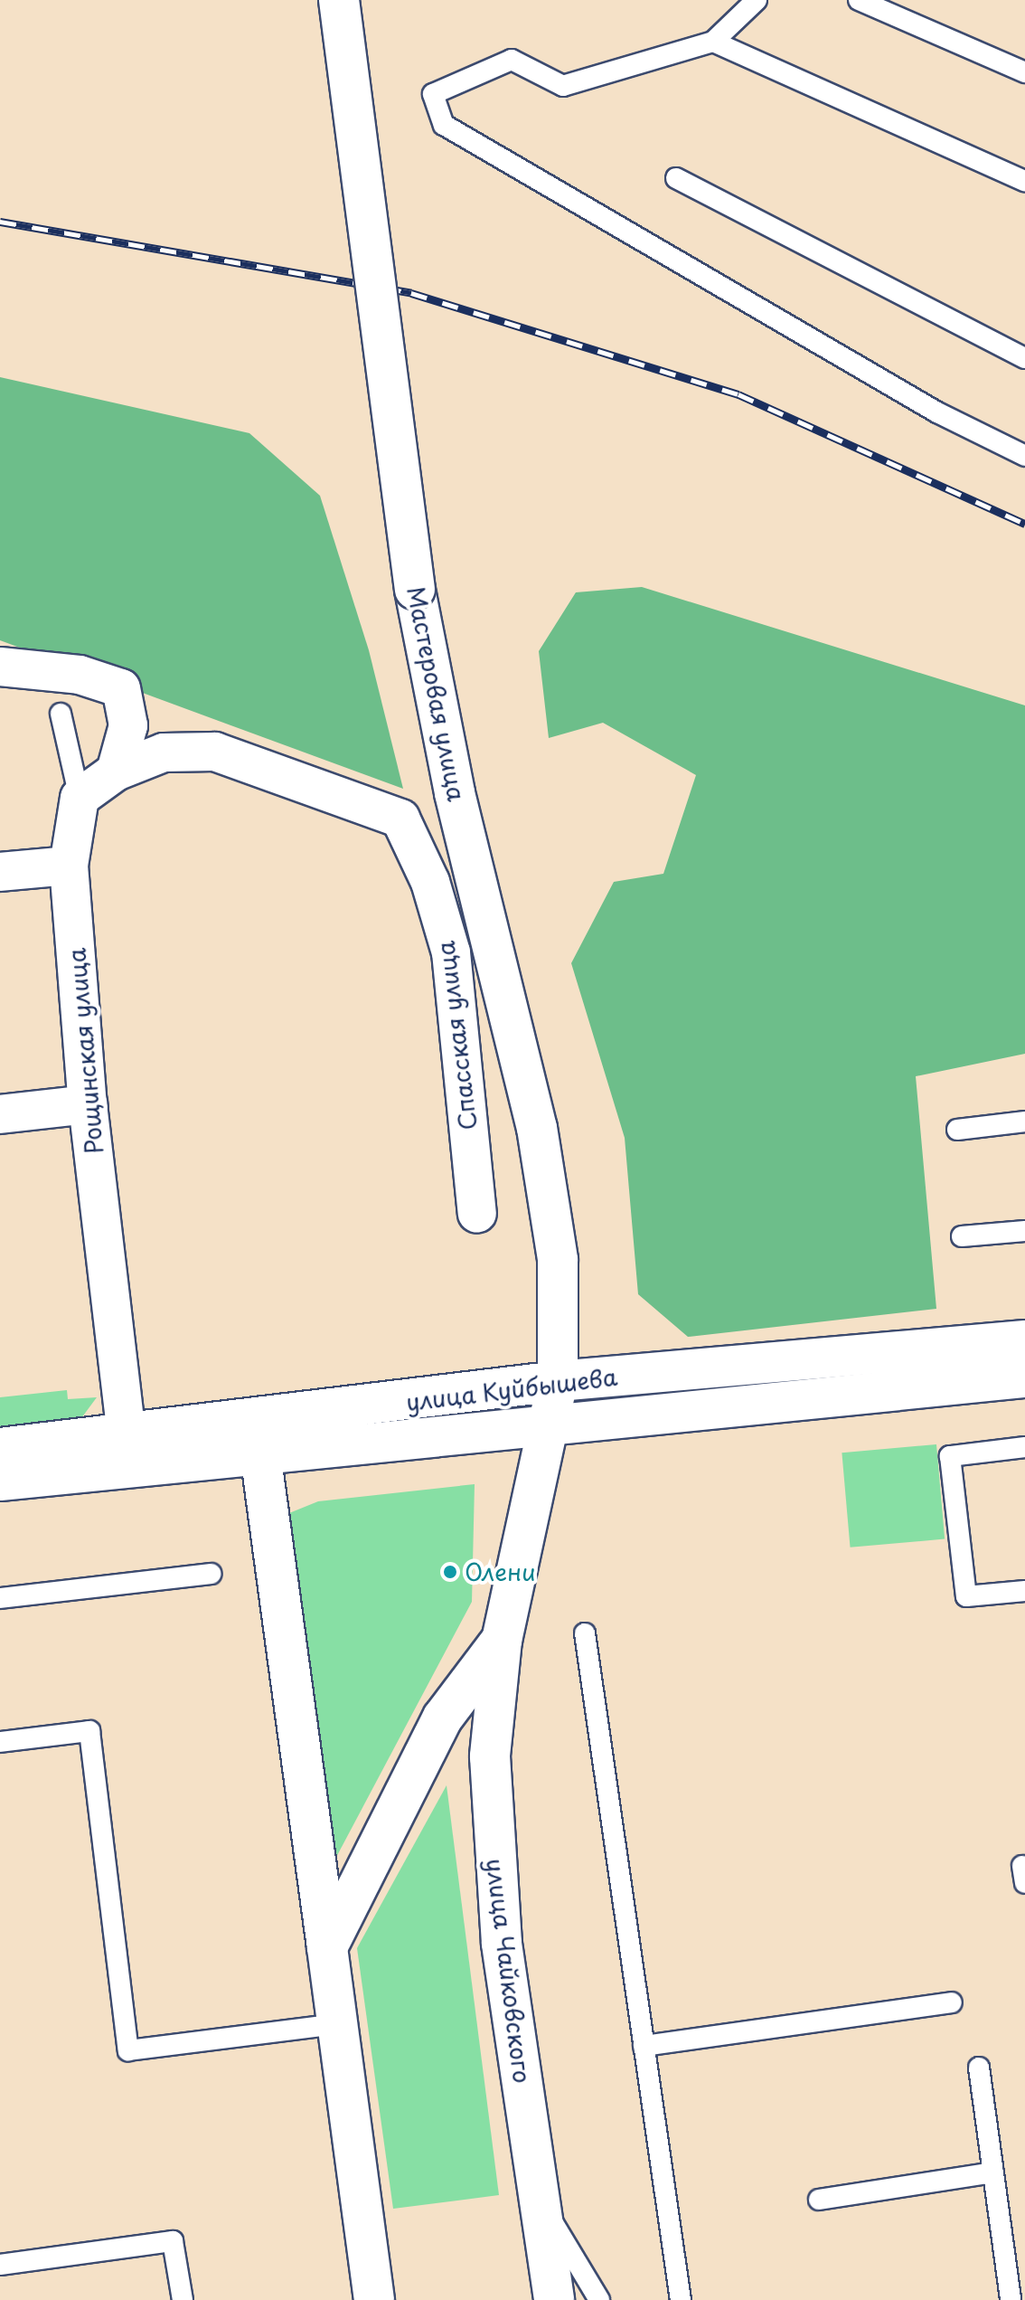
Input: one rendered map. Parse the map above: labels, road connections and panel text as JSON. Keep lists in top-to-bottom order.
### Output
{
  "streets": {
    "main road": ["Мастеровая улица", "улица Куйбышева", "улица Чайковского"],
    "street": ["Спасская улица", "Рощинская улица"]
  },
  "crossings": [
    ["Мастеровая улица", "улица Куйбышева"],
    ["Мастеровая улица", "улица Чайковского"],
    ["Рощинская улица", "улица Куйбышева"],
    ["улица Куйбышева", "улица Чайковского"]
  ],
  "places": ["Олени"]
}
